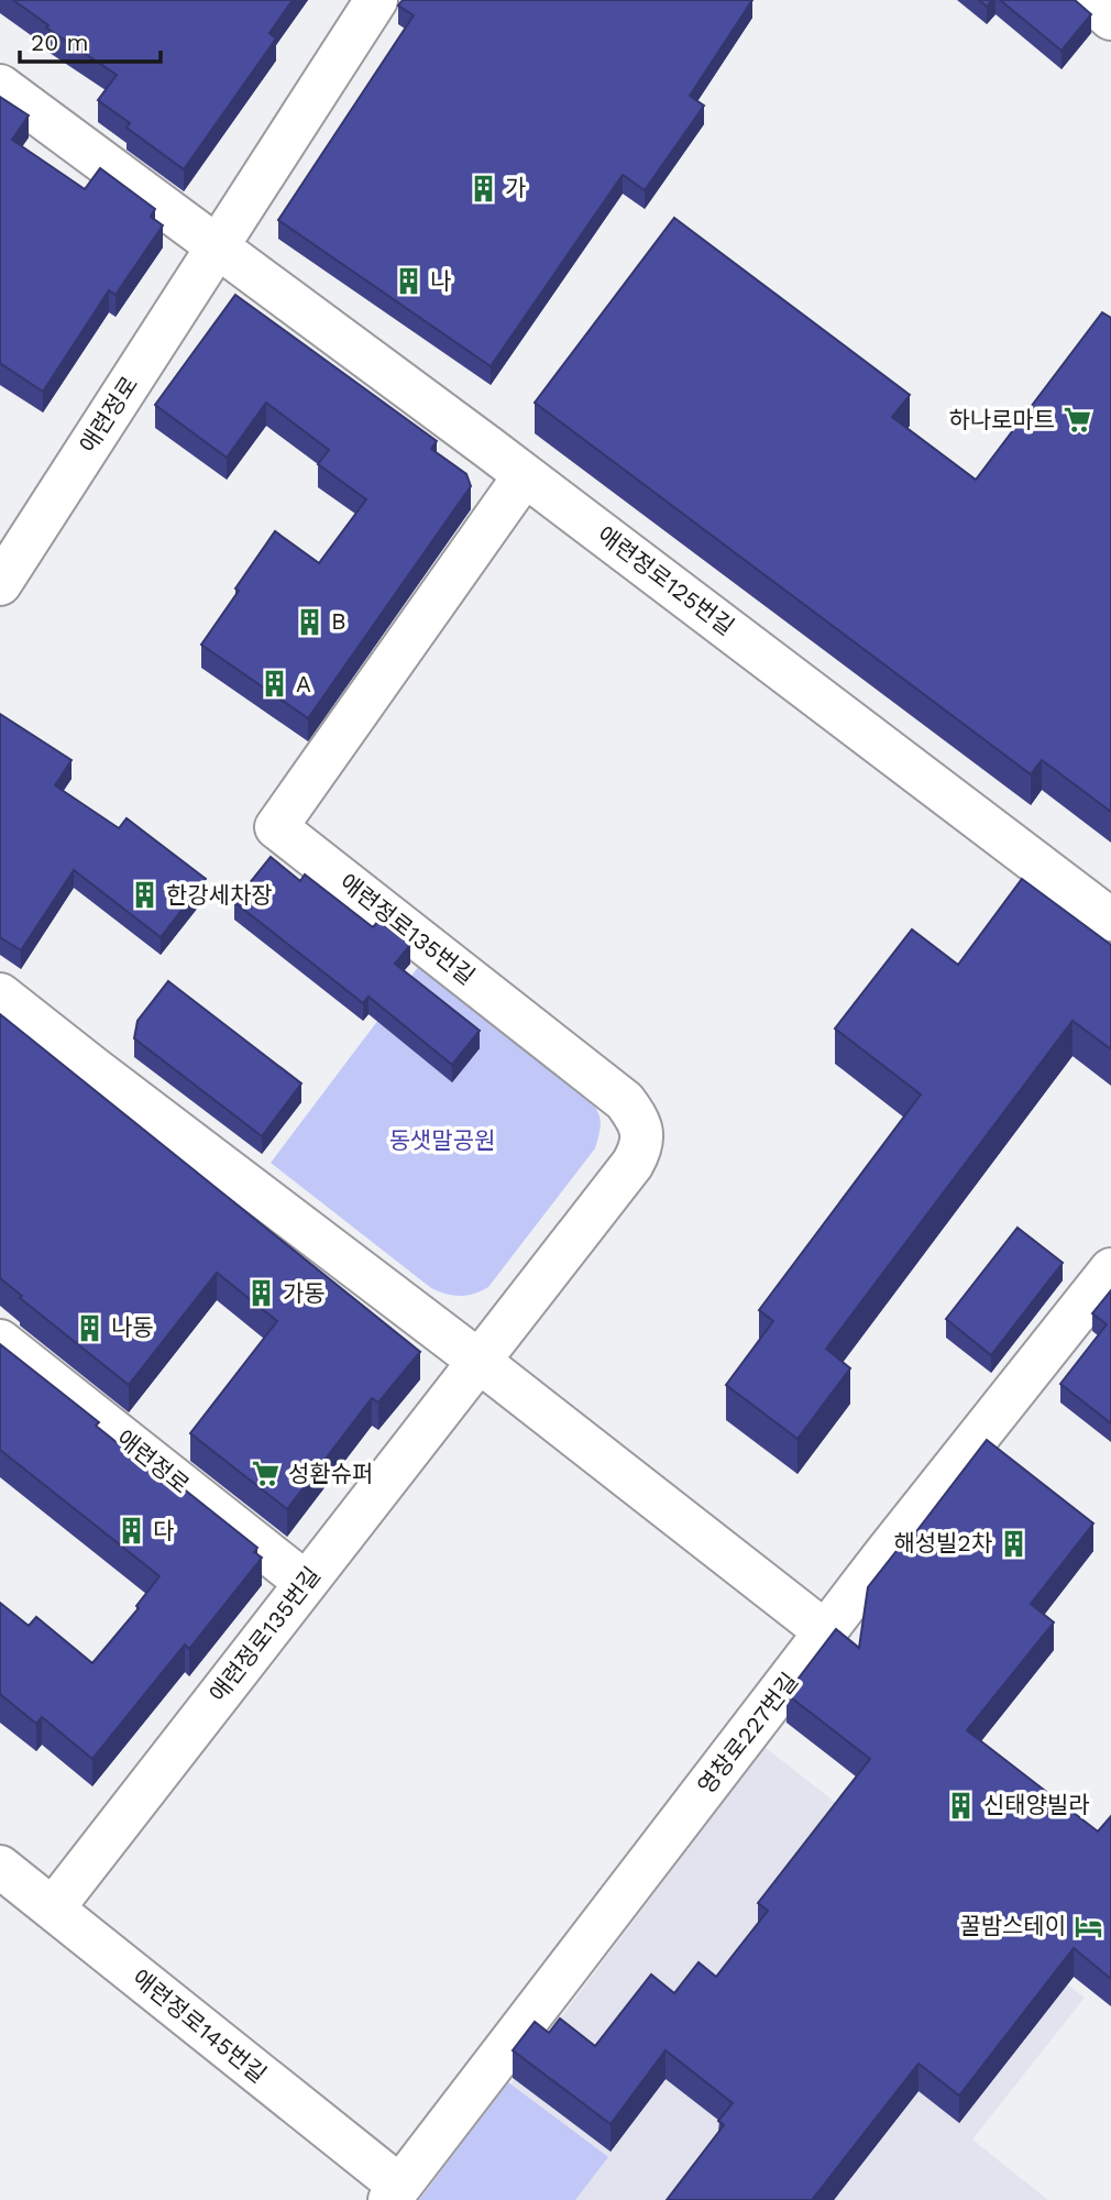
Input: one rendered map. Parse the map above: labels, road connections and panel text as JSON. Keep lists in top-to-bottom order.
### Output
{
  "streets": {
    "street": [
      "애련정로",
      "애련정로125번길",
      "애련정로135번길",
      "영창로227번길",
      "애련정로145번길"
    ]
  },
  "crossings": [
    ["애련정로", "애련정로125번길"],
    ["애련정로", "애련정로135번길"],
    ["애련정로125번길", "애련정로135번길"],
    ["애련정로135번길", "애련정로145번길"],
    ["영창로227번길", "애련정로145번길"]
  ],
  "parks": ["동샛말공원"],
  "places": {
    "building": [
      "가",
      "나",
      "B",
      "A",
      "한강세차장",
      "가동",
      "나동",
      "다",
      "해성빌2차",
      "신태양빌라"
    ],
    "supermarket": ["하나로마트", "성환슈퍼"],
    "hotel": ["꿀밤스테이"]
  },
  "scale_bar": "20 m"
}
